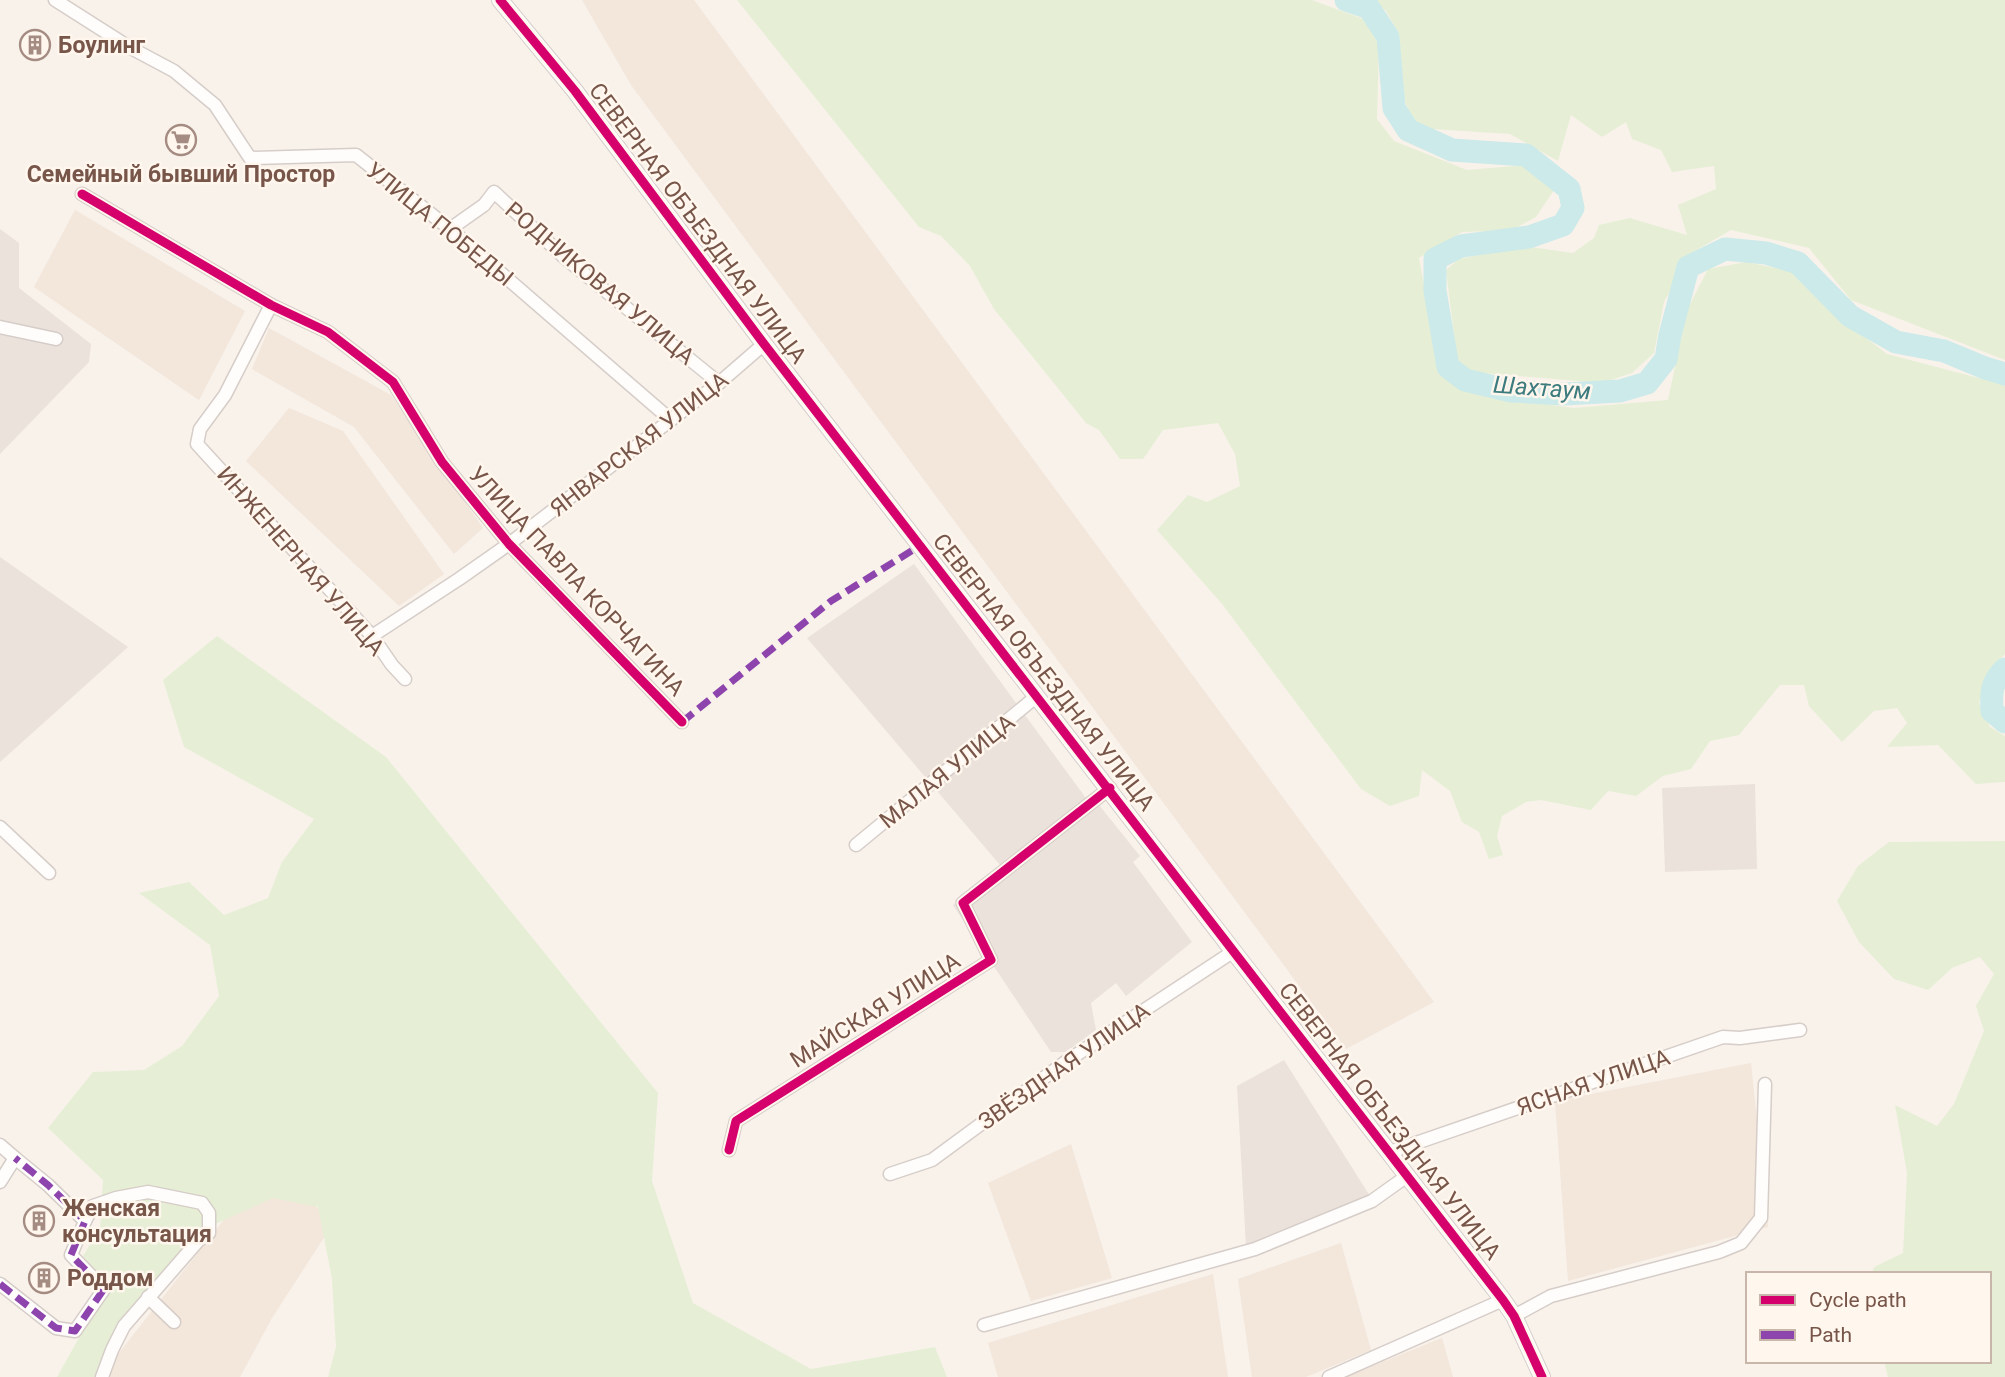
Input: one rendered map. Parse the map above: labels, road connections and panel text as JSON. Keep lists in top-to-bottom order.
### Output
{
  "streets": {
    "street": [
      "СЕВЕРНАЯ ОБЪЕЗДНАЯ УЛИЦА",
      "УЛИЦА ПОБЕДЫ",
      "РОДНИКОВАЯ УЛИЦА",
      "ЯНВАРСКАЯ УЛИЦА",
      "ИНЖЕНЕРНАЯ УЛИЦА",
      "УЛИЦА ПАВЛА КОРЧАГИНА",
      "МАЛАЯ УЛИЦА",
      "МАЙСКАЯ УЛИЦА",
      "ЗВЁЗДНАЯ УЛИЦА",
      "ЯСНАЯ УЛИЦА"
    ]
  },
  "crossings": [
    ["СЕВЕРНАЯ ОБЪЕЗДНАЯ УЛИЦА", "ЯНВАРСКАЯ УЛИЦА"],
    ["СЕВЕРНАЯ ОБЪЕЗДНАЯ УЛИЦА", "МАЛАЯ УЛИЦА"],
    ["СЕВЕРНАЯ ОБЪЕЗДНАЯ УЛИЦА", "МАЙСКАЯ УЛИЦА"],
    ["СЕВЕРНАЯ ОБЪЕЗДНАЯ УЛИЦА", "ЗВЁЗДНАЯ УЛИЦА"],
    ["СЕВЕРНАЯ ОБЪЕЗДНАЯ УЛИЦА", "ЯСНАЯ УЛИЦА"],
    ["УЛИЦА ПОБЕДЫ", "РОДНИКОВАЯ УЛИЦА"],
    ["УЛИЦА ПОБЕДЫ", "ЯНВАРСКАЯ УЛИЦА"],
    ["РОДНИКОВАЯ УЛИЦА", "ЯНВАРСКАЯ УЛИЦА"],
    ["ЯНВАРСКАЯ УЛИЦА", "ИНЖЕНЕРНАЯ УЛИЦА"],
    ["ЯНВАРСКАЯ УЛИЦА", "УЛИЦА ПАВЛА КОРЧАГИНА"],
    ["ИНЖЕНЕРНАЯ УЛИЦА", "УЛИЦА ПАВЛА КОРЧАГИНА"]
  ],
  "water": ["Шахтаум"],
  "places": {
    "building": ["Боулинг", "Женская консультация", "Роддом"],
    "supermarket": ["Семейный бывший Простор"]
  },
  "legend": ["Cycle path", "Path"]
}
